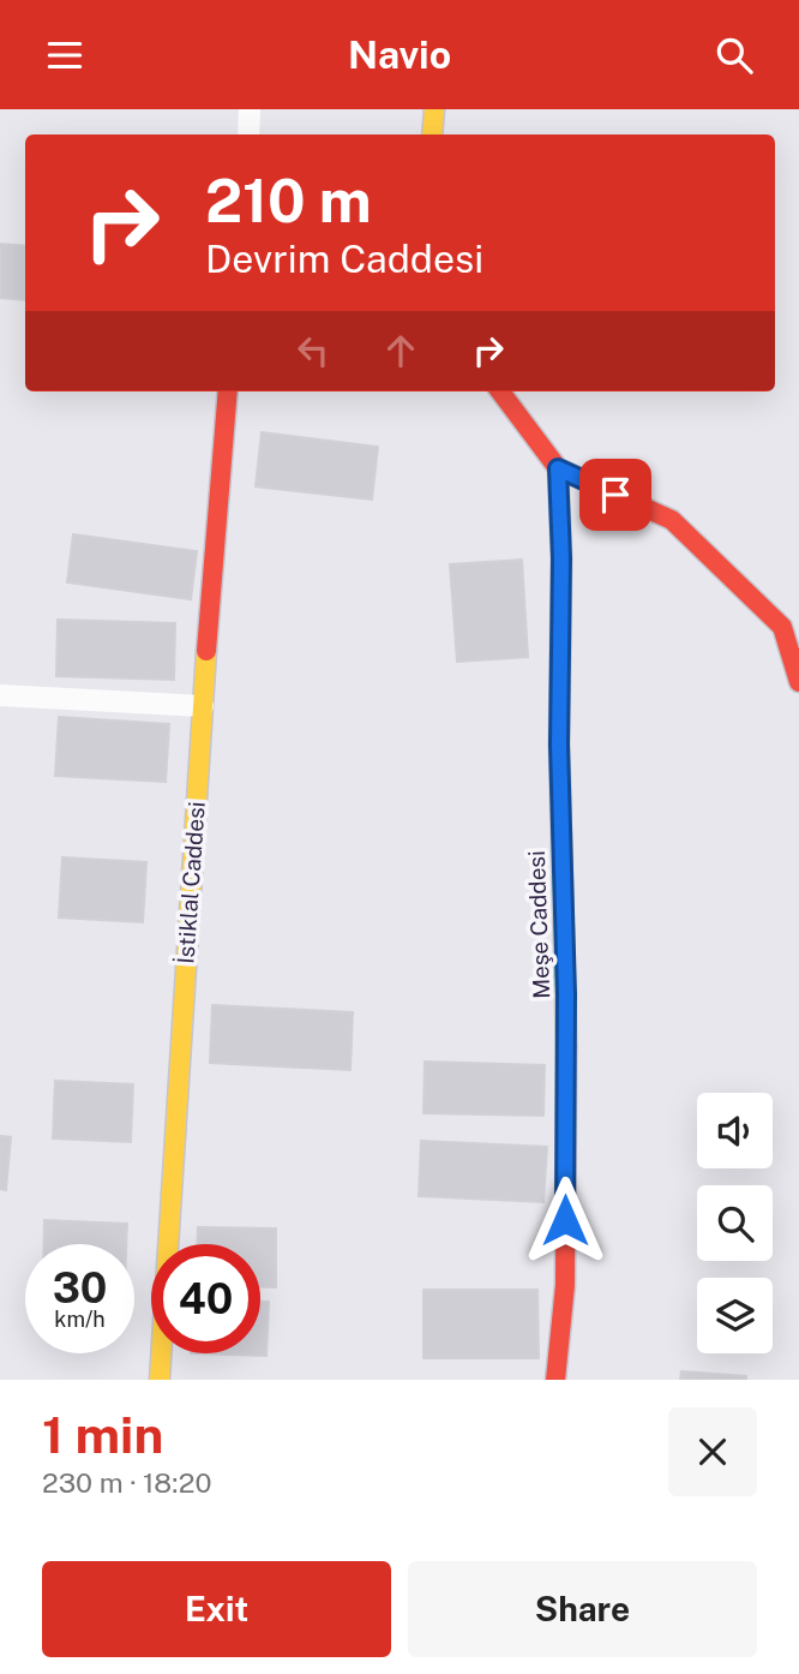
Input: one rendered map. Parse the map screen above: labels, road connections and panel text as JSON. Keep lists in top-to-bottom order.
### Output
{
  "streets": {
    "street": ["İstiklal Caddesi", "Meşe Caddesi"]
  },
  "page": {
    "header": "Navio",
    "turn": ["210 m", "Devrim Caddesi"],
    "speed": "30 km/h",
    "limit": "40",
    "heading": ["1 min", "230 m · 18:20"],
    "buttons": ["Exit", "Share"]
  }
}
